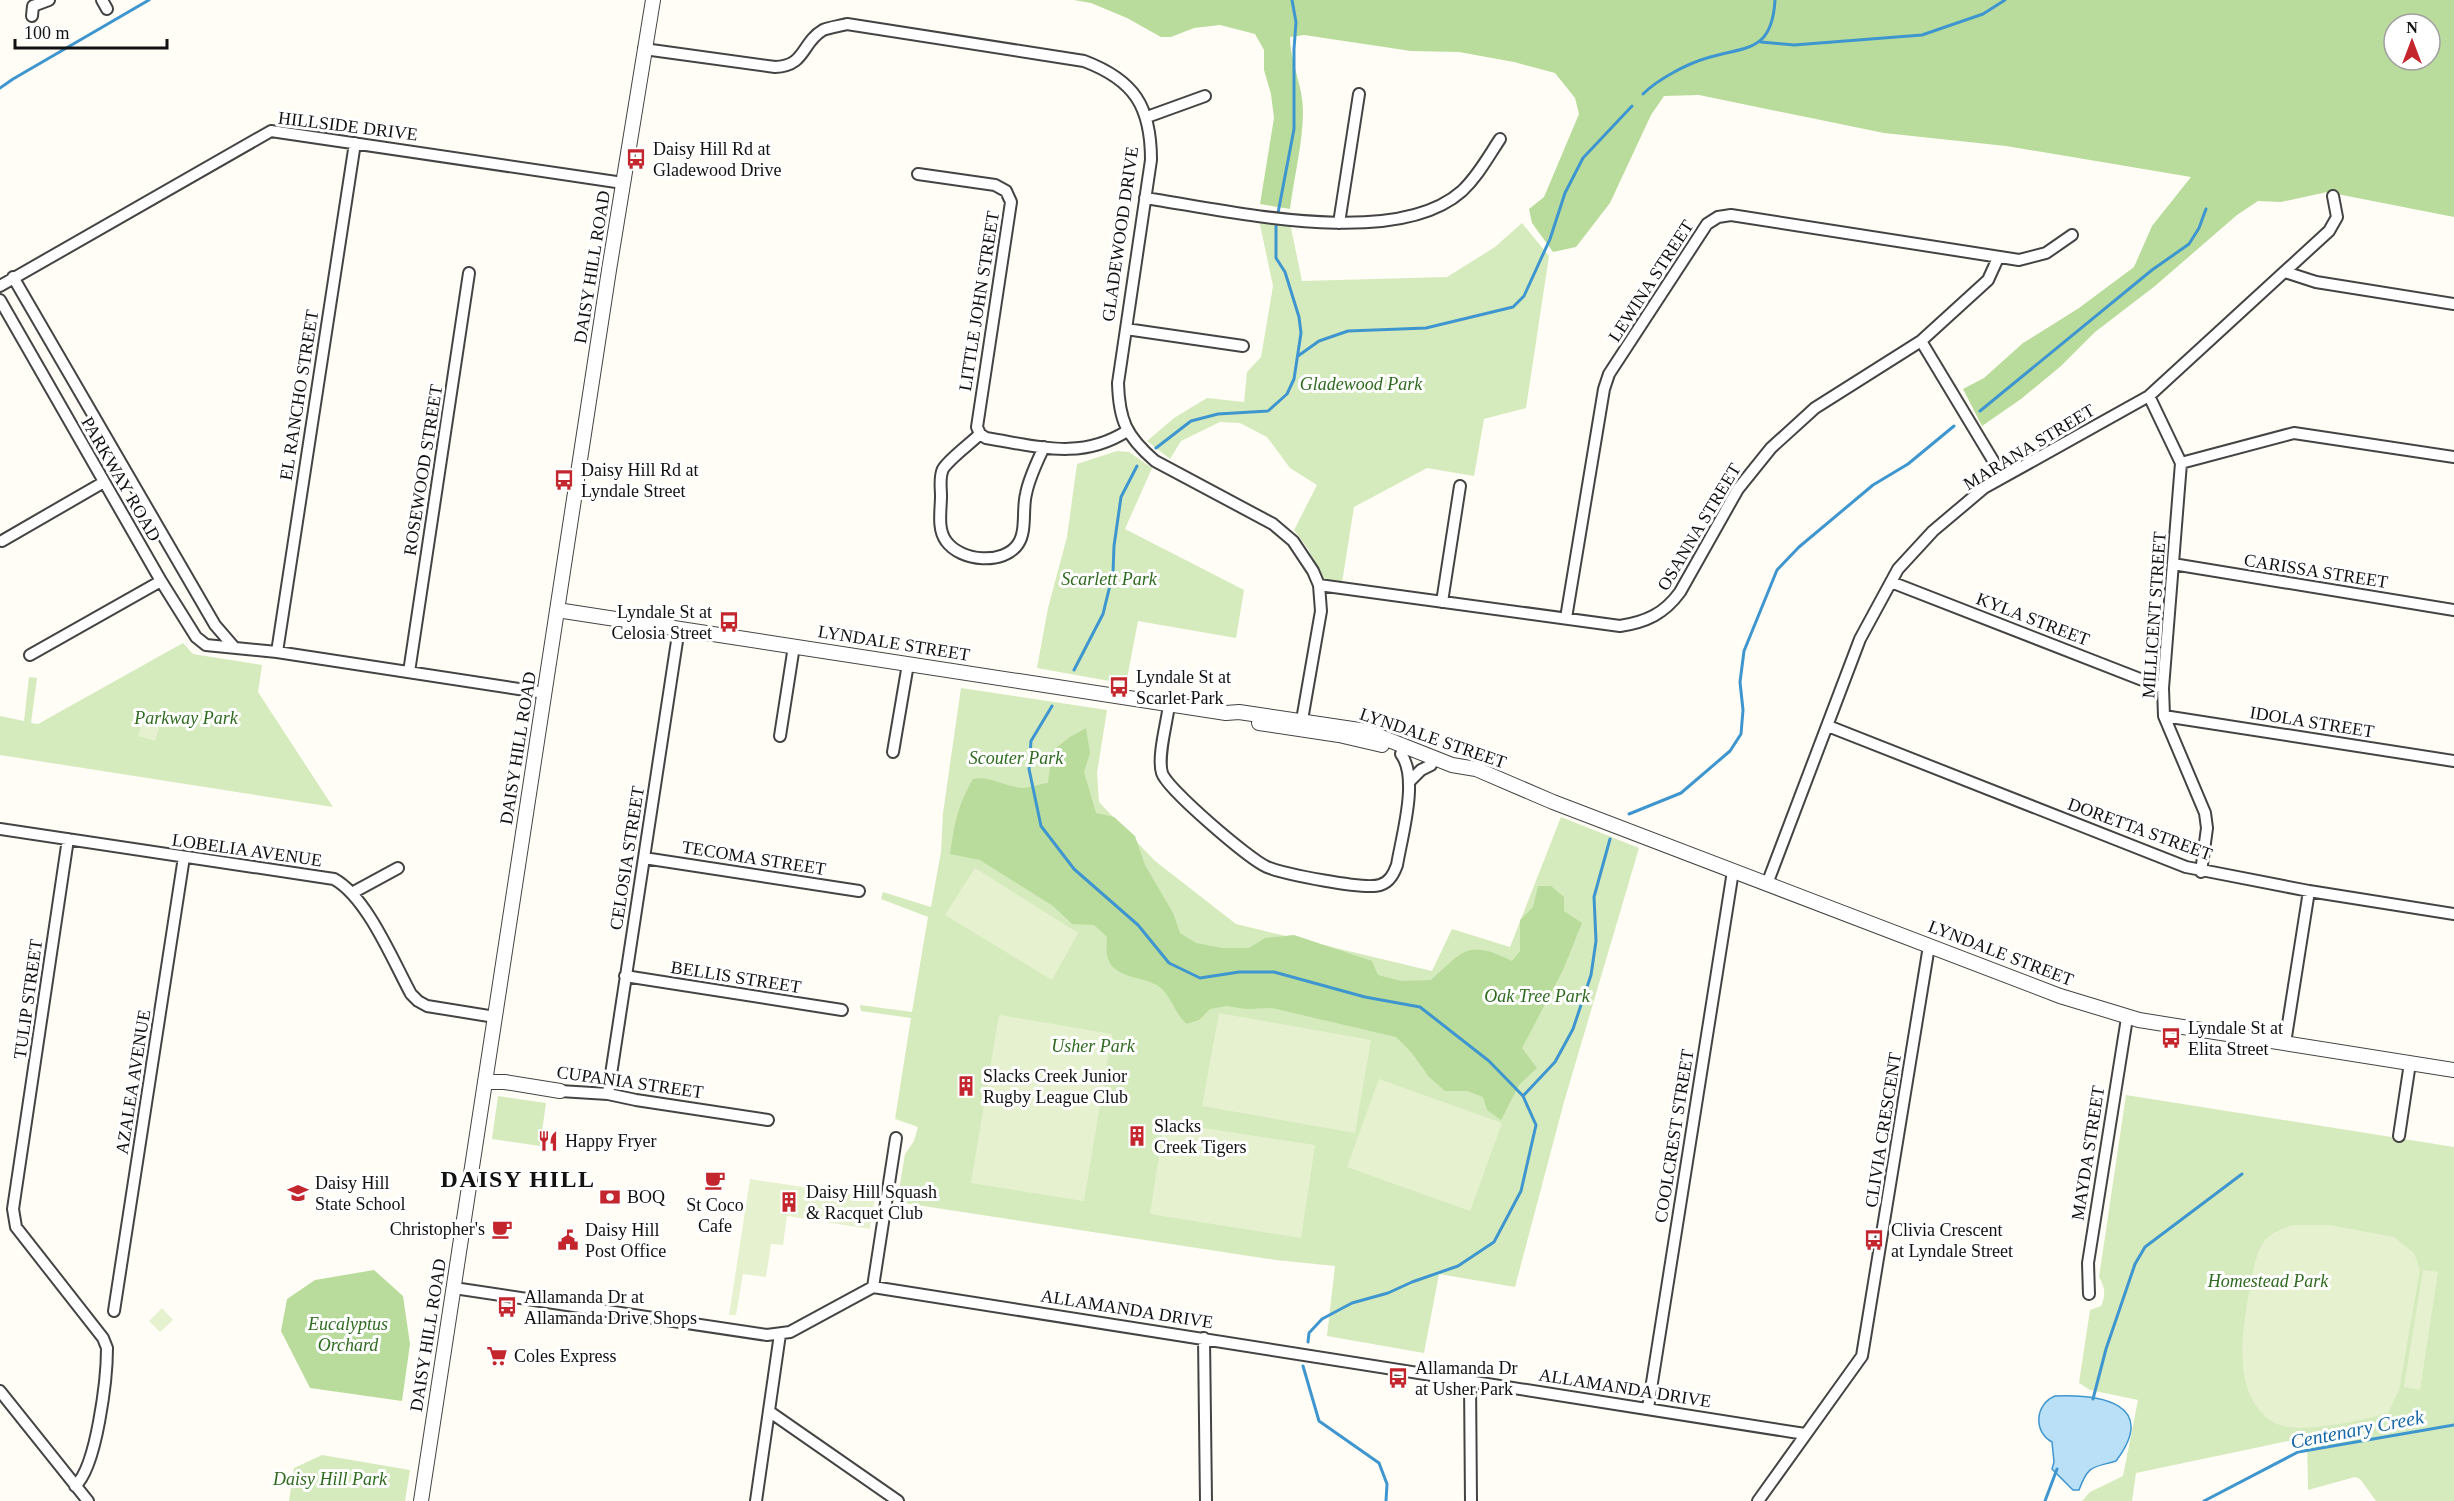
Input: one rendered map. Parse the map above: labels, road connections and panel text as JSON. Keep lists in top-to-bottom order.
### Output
{
  "streets": {
    "street": [
      "HILLSIDE DRIVE",
      "GLADEWOOD DRIVE",
      "DAISY HILL ROAD",
      "LEWINA STREET",
      "LITTLE JOHN STREET",
      "EL RANCHO STREET",
      "MARANA STREET",
      "ROSEWOOD STREET",
      "PARKWAY ROAD",
      "OSANNA STREET",
      "CARISSA STREET",
      "MILLICENT STREET",
      "KYLA STREET",
      "LYNDALE STREET",
      "IDOLA STREET",
      "DORETTA STREET",
      "LOBELIA AVENUE",
      "CELOSIA STREET",
      "TECOMA STREET",
      "BELLIS STREET",
      "TULIP STREET",
      "AZALEA AVENUE",
      "CUPANIA STREET",
      "CLIVIA CRESCENT",
      "COOLCREST STREET",
      "MAYDA STREET",
      "ALLAMANDA DRIVE"
    ]
  },
  "crossings": [
    ["HILLSIDE DRIVE", "DAISY HILL ROAD"],
    ["HILLSIDE DRIVE", "EL RANCHO STREET"],
    ["HILLSIDE DRIVE", "PARKWAY ROAD"],
    ["GLADEWOOD DRIVE", "DAISY HILL ROAD"],
    ["GLADEWOOD DRIVE", "OSANNA STREET"],
    ["GLADEWOOD DRIVE", "LYNDALE STREET"],
    ["DAISY HILL ROAD", "PARKWAY ROAD"],
    ["DAISY HILL ROAD", "LYNDALE STREET"],
    ["DAISY HILL ROAD", "LOBELIA AVENUE"],
    ["DAISY HILL ROAD", "CUPANIA STREET"],
    ["LEWINA STREET", "OSANNA STREET"],
    ["EL RANCHO STREET", "PARKWAY ROAD"],
    ["MARANA STREET", "KYLA STREET"],
    ["MARANA STREET", "LYNDALE STREET"],
    ["MARANA STREET", "DORETTA STREET"],
    ["ROSEWOOD STREET", "PARKWAY ROAD"],
    ["CARISSA STREET", "MILLICENT STREET"],
    ["MILLICENT STREET", "KYLA STREET"],
    ["MILLICENT STREET", "IDOLA STREET"],
    ["MILLICENT STREET", "DORETTA STREET"],
    ["LYNDALE STREET", "CELOSIA STREET"],
    ["LYNDALE STREET", "CLIVIA CRESCENT"],
    ["LYNDALE STREET", "COOLCREST STREET"],
    ["LYNDALE STREET", "MAYDA STREET"],
    ["LOBELIA AVENUE", "TULIP STREET"],
    ["LOBELIA AVENUE", "AZALEA AVENUE"],
    ["CELOSIA STREET", "TECOMA STREET"],
    ["CELOSIA STREET", "BELLIS STREET"],
    ["CELOSIA STREET", "CUPANIA STREET"],
    ["CLIVIA CRESCENT", "ALLAMANDA DRIVE"],
    ["COOLCREST STREET", "ALLAMANDA DRIVE"]
  ],
  "districts": ["DAISY HILL"],
  "water": ["Centenary Creek"],
  "parks": [
    "Gladewood Park",
    "Scarlett Park",
    "Parkway Park",
    "Scouter Park",
    "Oak Tree Park",
    "Usher Park",
    "Homestead Park",
    "Eucalyptus Orchard",
    "Daisy Hill Park"
  ],
  "places": {
    "bus stop": [
      "Daisy Hill Rd at Gladewood Drive",
      "Daisy Hill Rd at Lyndale Street",
      "Lyndale St at Celosia Street",
      "Lyndale St at Scarlet Park",
      "Lyndale St at Elita Street",
      "Clivia Crescent at Lyndale Street",
      "Allamanda Dr at Allamanda Drive Shops",
      "Allamanda Dr at Usher Park"
    ],
    "building": ["Slacks Creek Junior Rugby League Club", "Slacks Creek Tigers", "Daisy Hill Squash & Racquet Club"],
    "restaurant": ["Happy Fryer"],
    "cafe": ["St Coco Cafe", "Christopher's"],
    "school or university": ["Daisy Hill State School"],
    "bank": ["BOQ"],
    "public building": ["Daisy Hill Post Office"],
    "supermarket": ["Coles Express"]
  },
  "scale_bar": "100 m",
  "north": "top"
}
